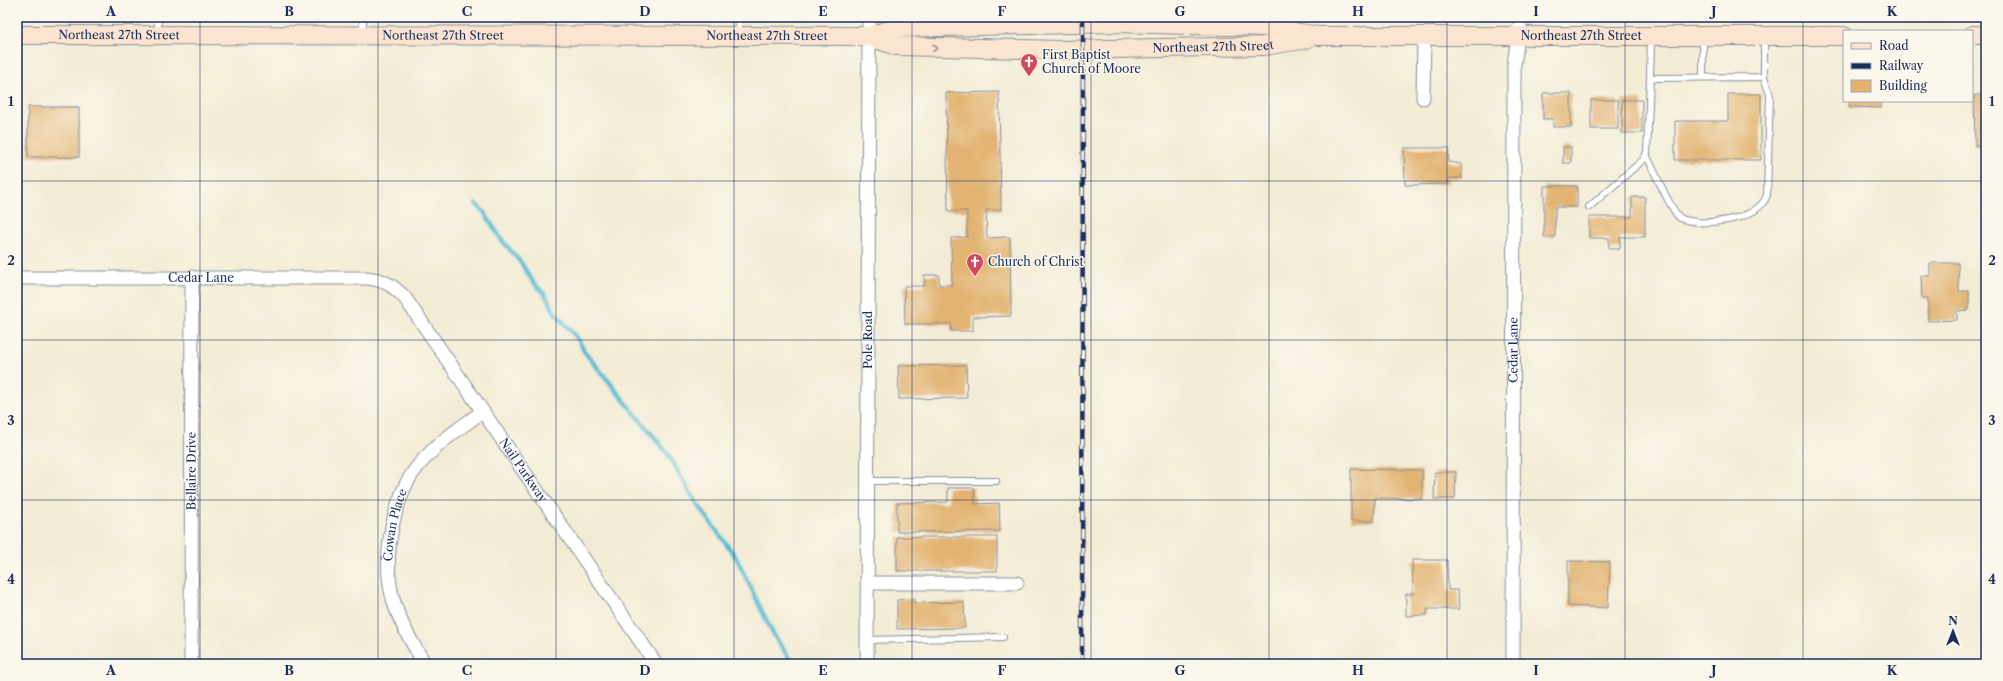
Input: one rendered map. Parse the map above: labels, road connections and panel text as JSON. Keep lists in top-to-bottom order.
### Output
{
  "streets": {
    "main road": ["Northeast 27th Street"],
    "street": [
      "Cedar Lane",
      "Pole Road",
      "Bellaire Drive",
      "Nail Parkway",
      "Cowan Place"
    ]
  },
  "crossings": [
    ["Northeast 27th Street", "Cedar Lane"],
    ["Northeast 27th Street", "Pole Road"],
    ["Cedar Lane", "Bellaire Drive"],
    ["Cedar Lane", "Nail Parkway"],
    ["Nail Parkway", "Cowan Place"]
  ],
  "places": {
    "church": ["First Baptist Church of Moore", "Church of Christ"]
  },
  "legend": ["Road", "Railway", "Building"],
  "north": "top",
  "grid": {
    "columns": [
      "A",
      "B",
      "C",
      "D",
      "E",
      "F",
      "G",
      "H",
      "I",
      "J",
      "K"
    ],
    "rows": [
      "1",
      "2",
      "3",
      "4"
    ]
  }
}
